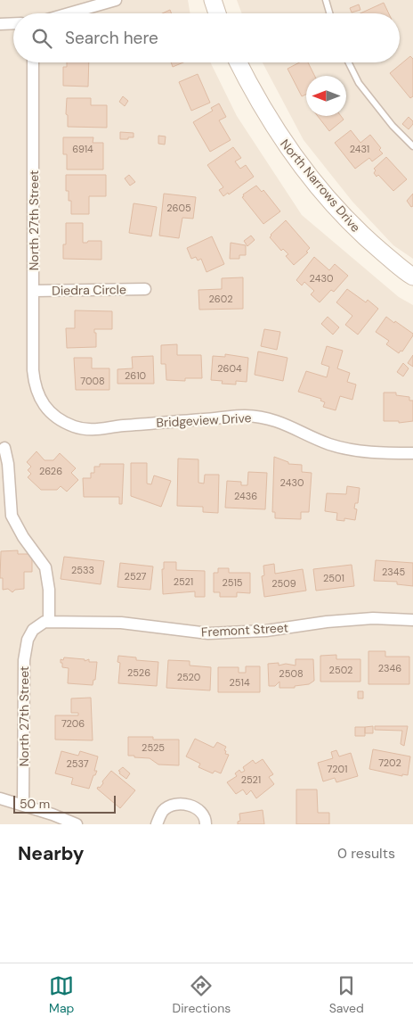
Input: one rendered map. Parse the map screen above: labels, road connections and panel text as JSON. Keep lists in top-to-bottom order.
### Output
{
  "streets": {
    "main road": ["North Narrows Drive"],
    "street": [
      "North 27th Street",
      "Diedra Circle",
      "Bridgeview Drive",
      "Fremont Street"
    ]
  },
  "crossings": [
    ["North 27th Street", "Diedra Circle"],
    ["North 27th Street", "Bridgeview Drive"],
    ["North 27th Street", "Fremont Street"]
  ],
  "house_numbers": [
    "6914",
    "2431",
    "2605",
    "2430",
    "2602",
    "2604",
    "2610",
    "7008",
    "2626",
    "2430",
    "2436",
    "2533",
    "2345",
    "2527",
    "2501",
    "2521",
    "2515",
    "2509",
    "2346",
    "2502",
    "2526",
    "2508",
    "2520",
    "2514",
    "7206",
    "2525",
    "7202",
    "2537",
    "7201",
    "2521"
  ],
  "scale_bar": "50 m",
  "north": "left",
  "page": {
    "search": "Search here",
    "scale": "50 m",
    "heading": ["Nearby", "0 results"],
    "nav": ["Map", "Directions", "Saved"]
  }
}
